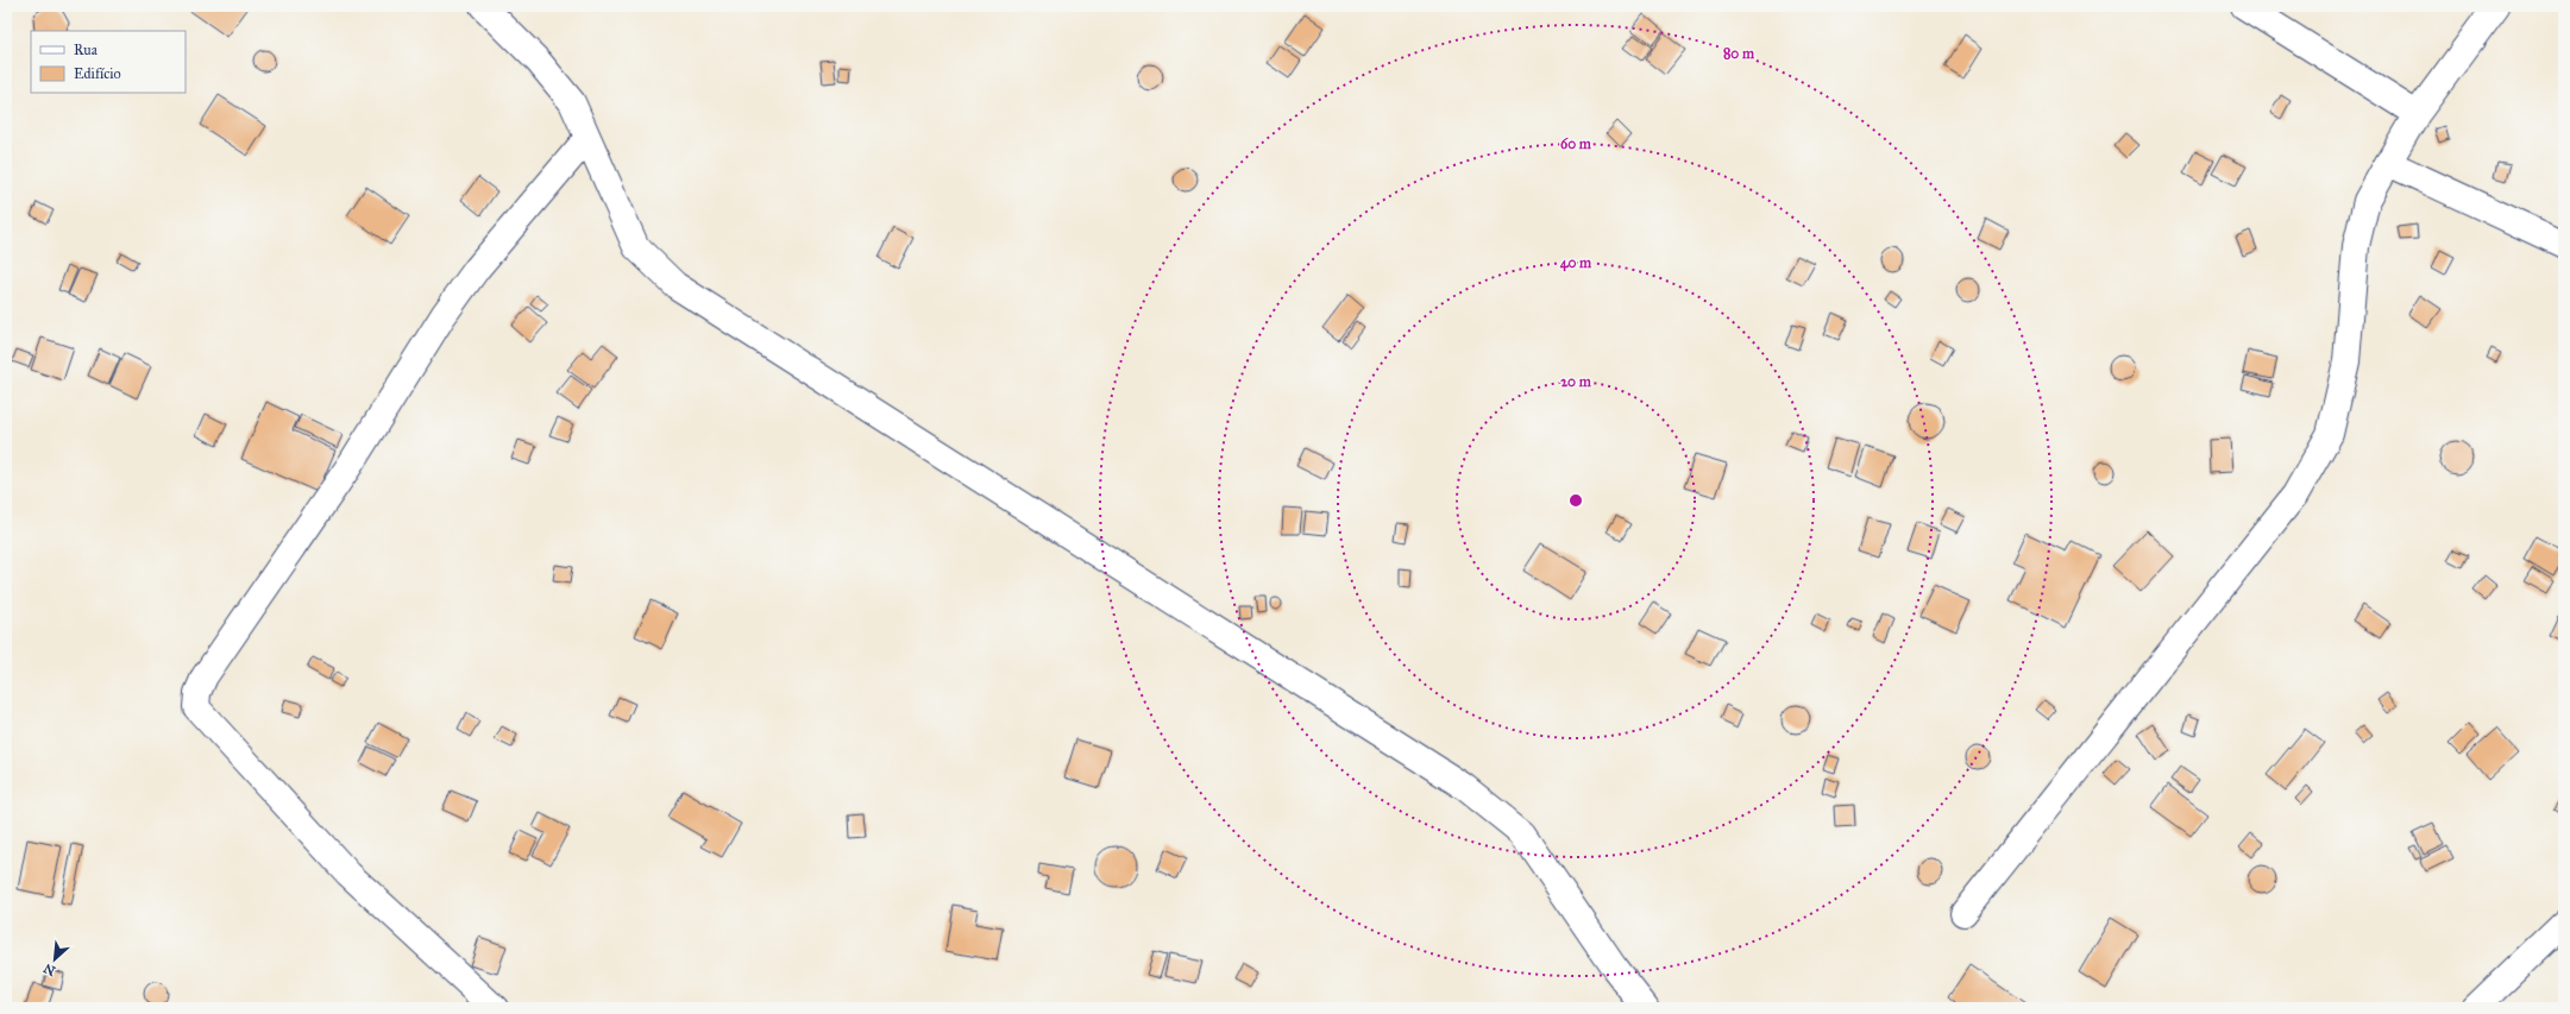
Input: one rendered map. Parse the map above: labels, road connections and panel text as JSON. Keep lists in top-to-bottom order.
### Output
{
  "legend": ["Rua", "Edifício"],
  "north": "bottom left",
  "rings": [
    "80 m",
    "60 m",
    "40 m",
    "20 m"
  ]
}
